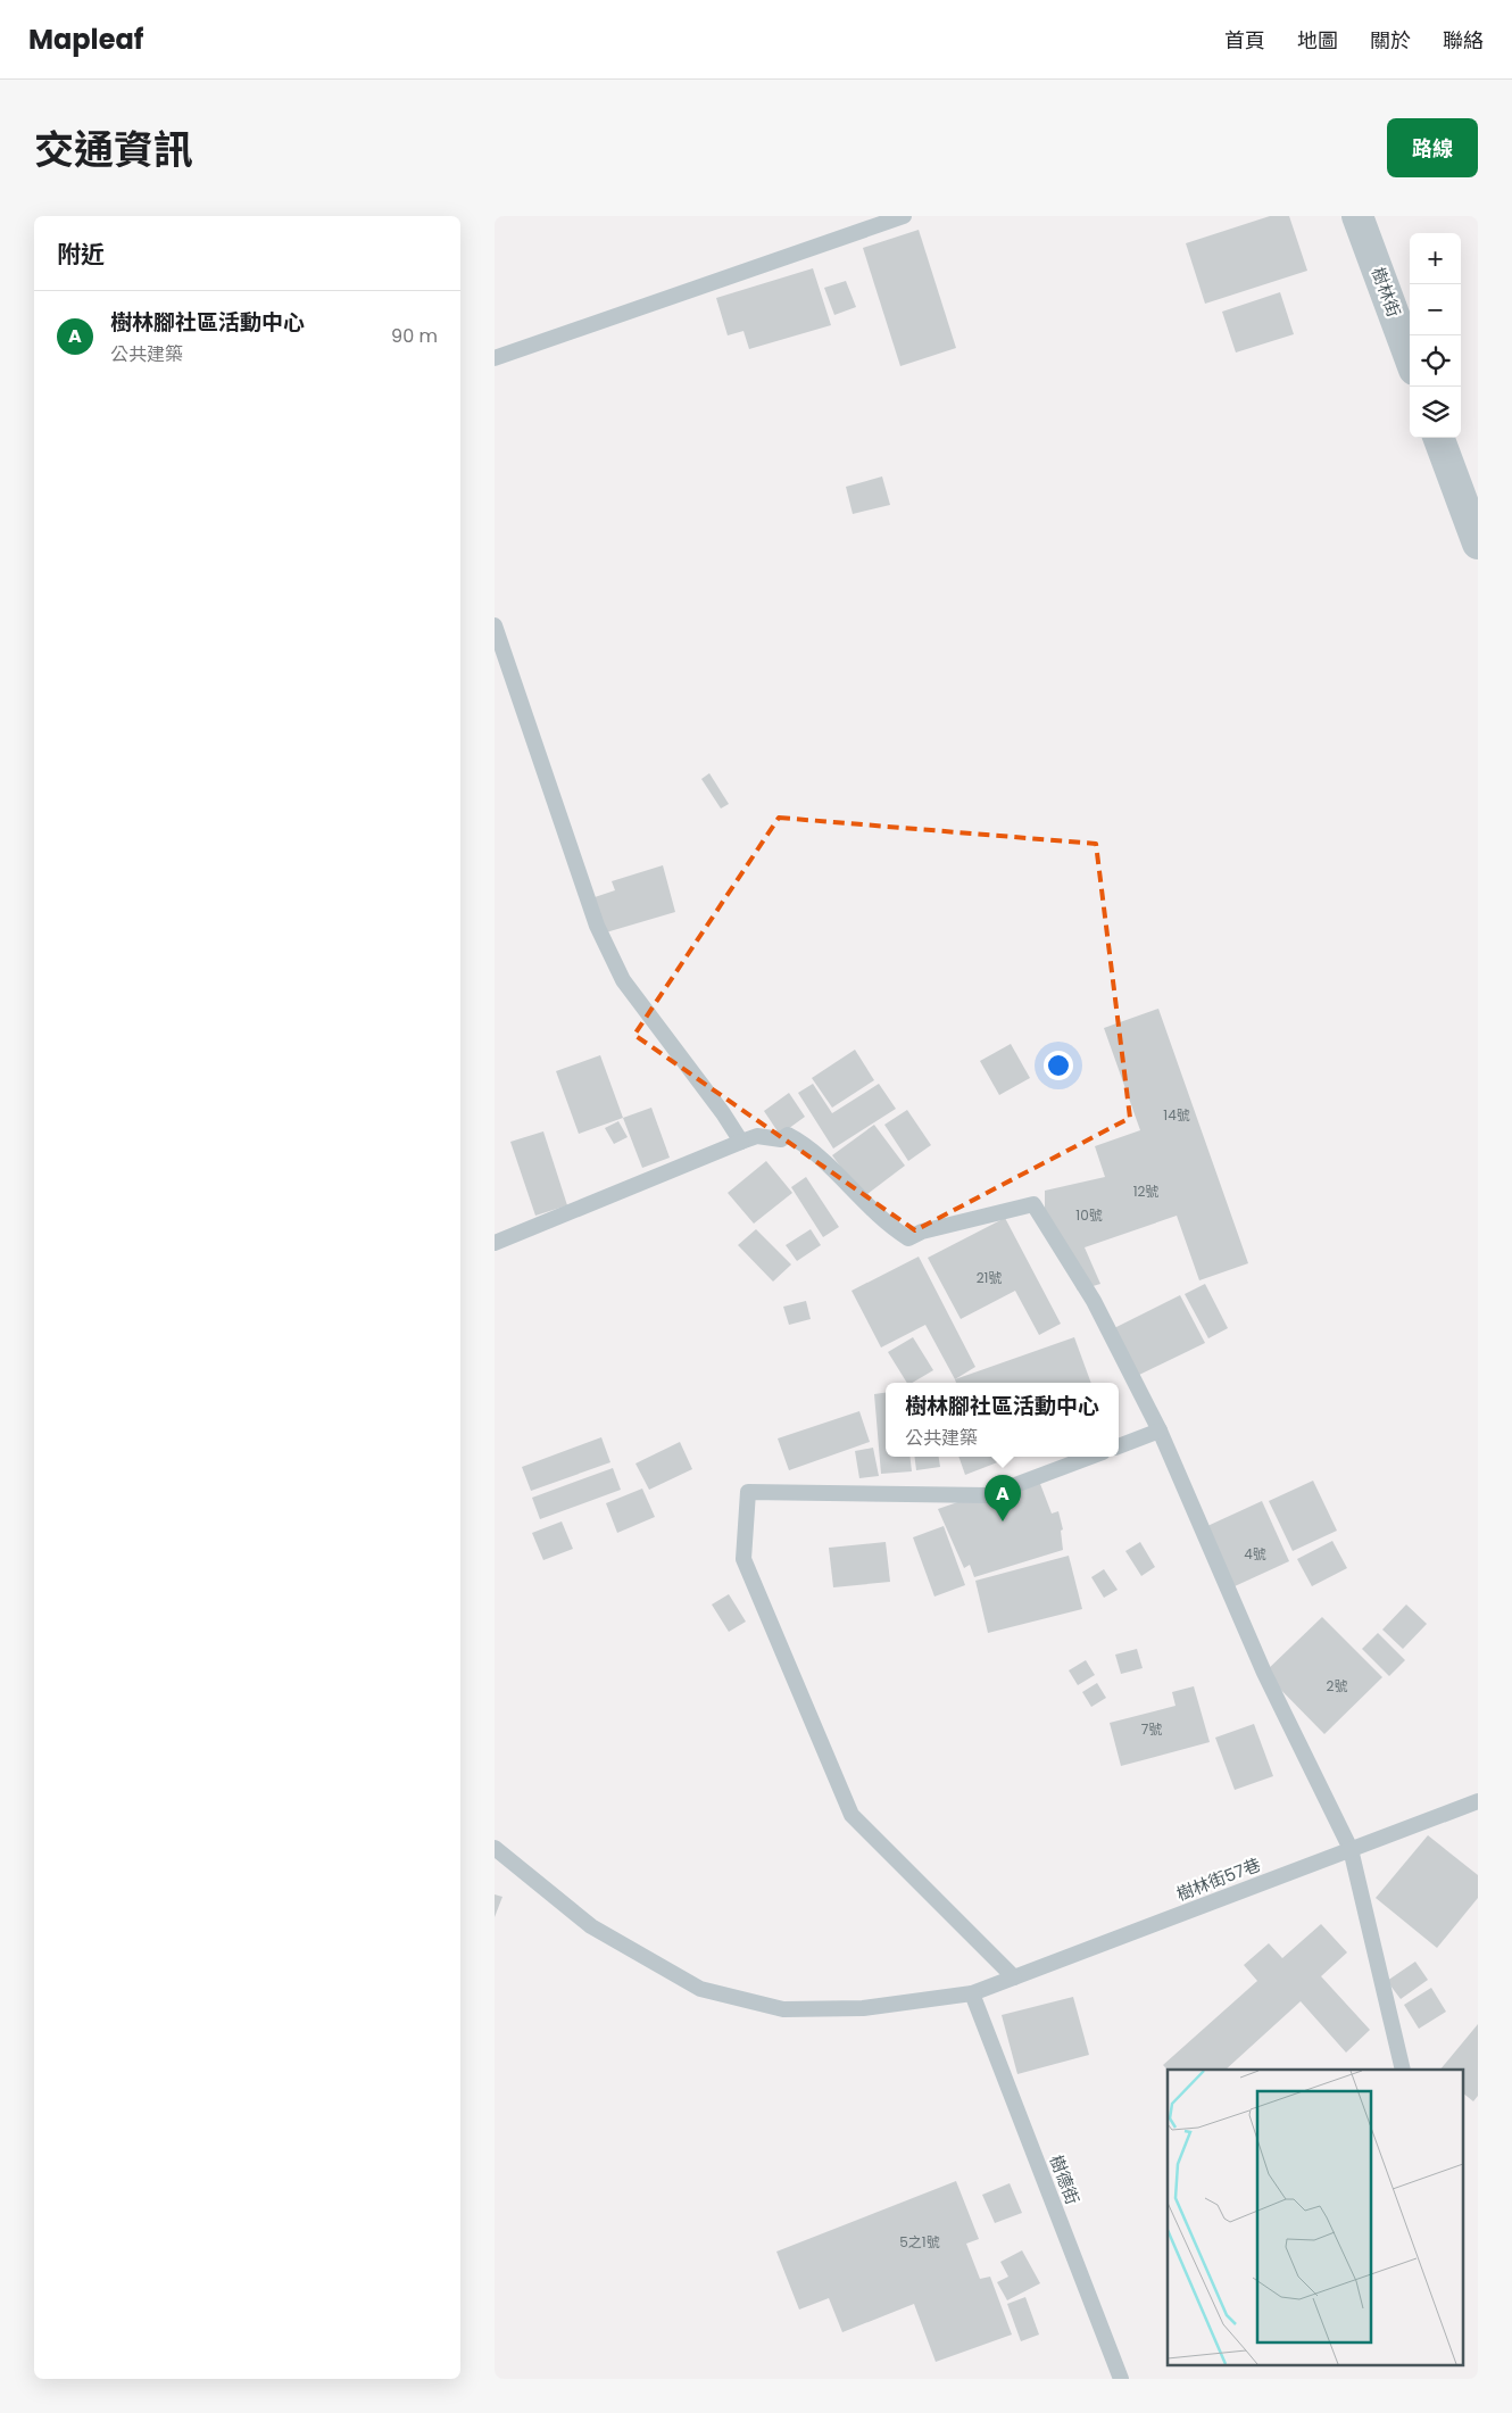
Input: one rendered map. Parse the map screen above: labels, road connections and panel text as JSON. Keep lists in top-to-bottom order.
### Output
{
  "streets": {
    "street": ["樹林街"],
    "lane": ["樹林街57巷", "樹德街"]
  },
  "crossings": [
    ["樹林街57巷", "樹德街"]
  ],
  "house_numbers": [
    "14號",
    "12號",
    "10號",
    "21號",
    "4號",
    "2號",
    "7號",
    "5之1號"
  ],
  "page": {
    "header": "Mapleaf",
    "nav": [
      "首頁",
      "地圖",
      "關於",
      "聯絡"
    ],
    "title": "交通資訊",
    "buttons": "路線",
    "heading": "附近",
    "map_buttons": ["+", "−"],
    "list": [
      {
        "mark": "A",
        "name": "樹林腳社區活動中心",
        "note": "公共建築",
        "value": "90 m"
      }
    ],
    "popup": ["樹林腳社區活動中心", "公共建築"],
    "pins": "A"
  }
}
